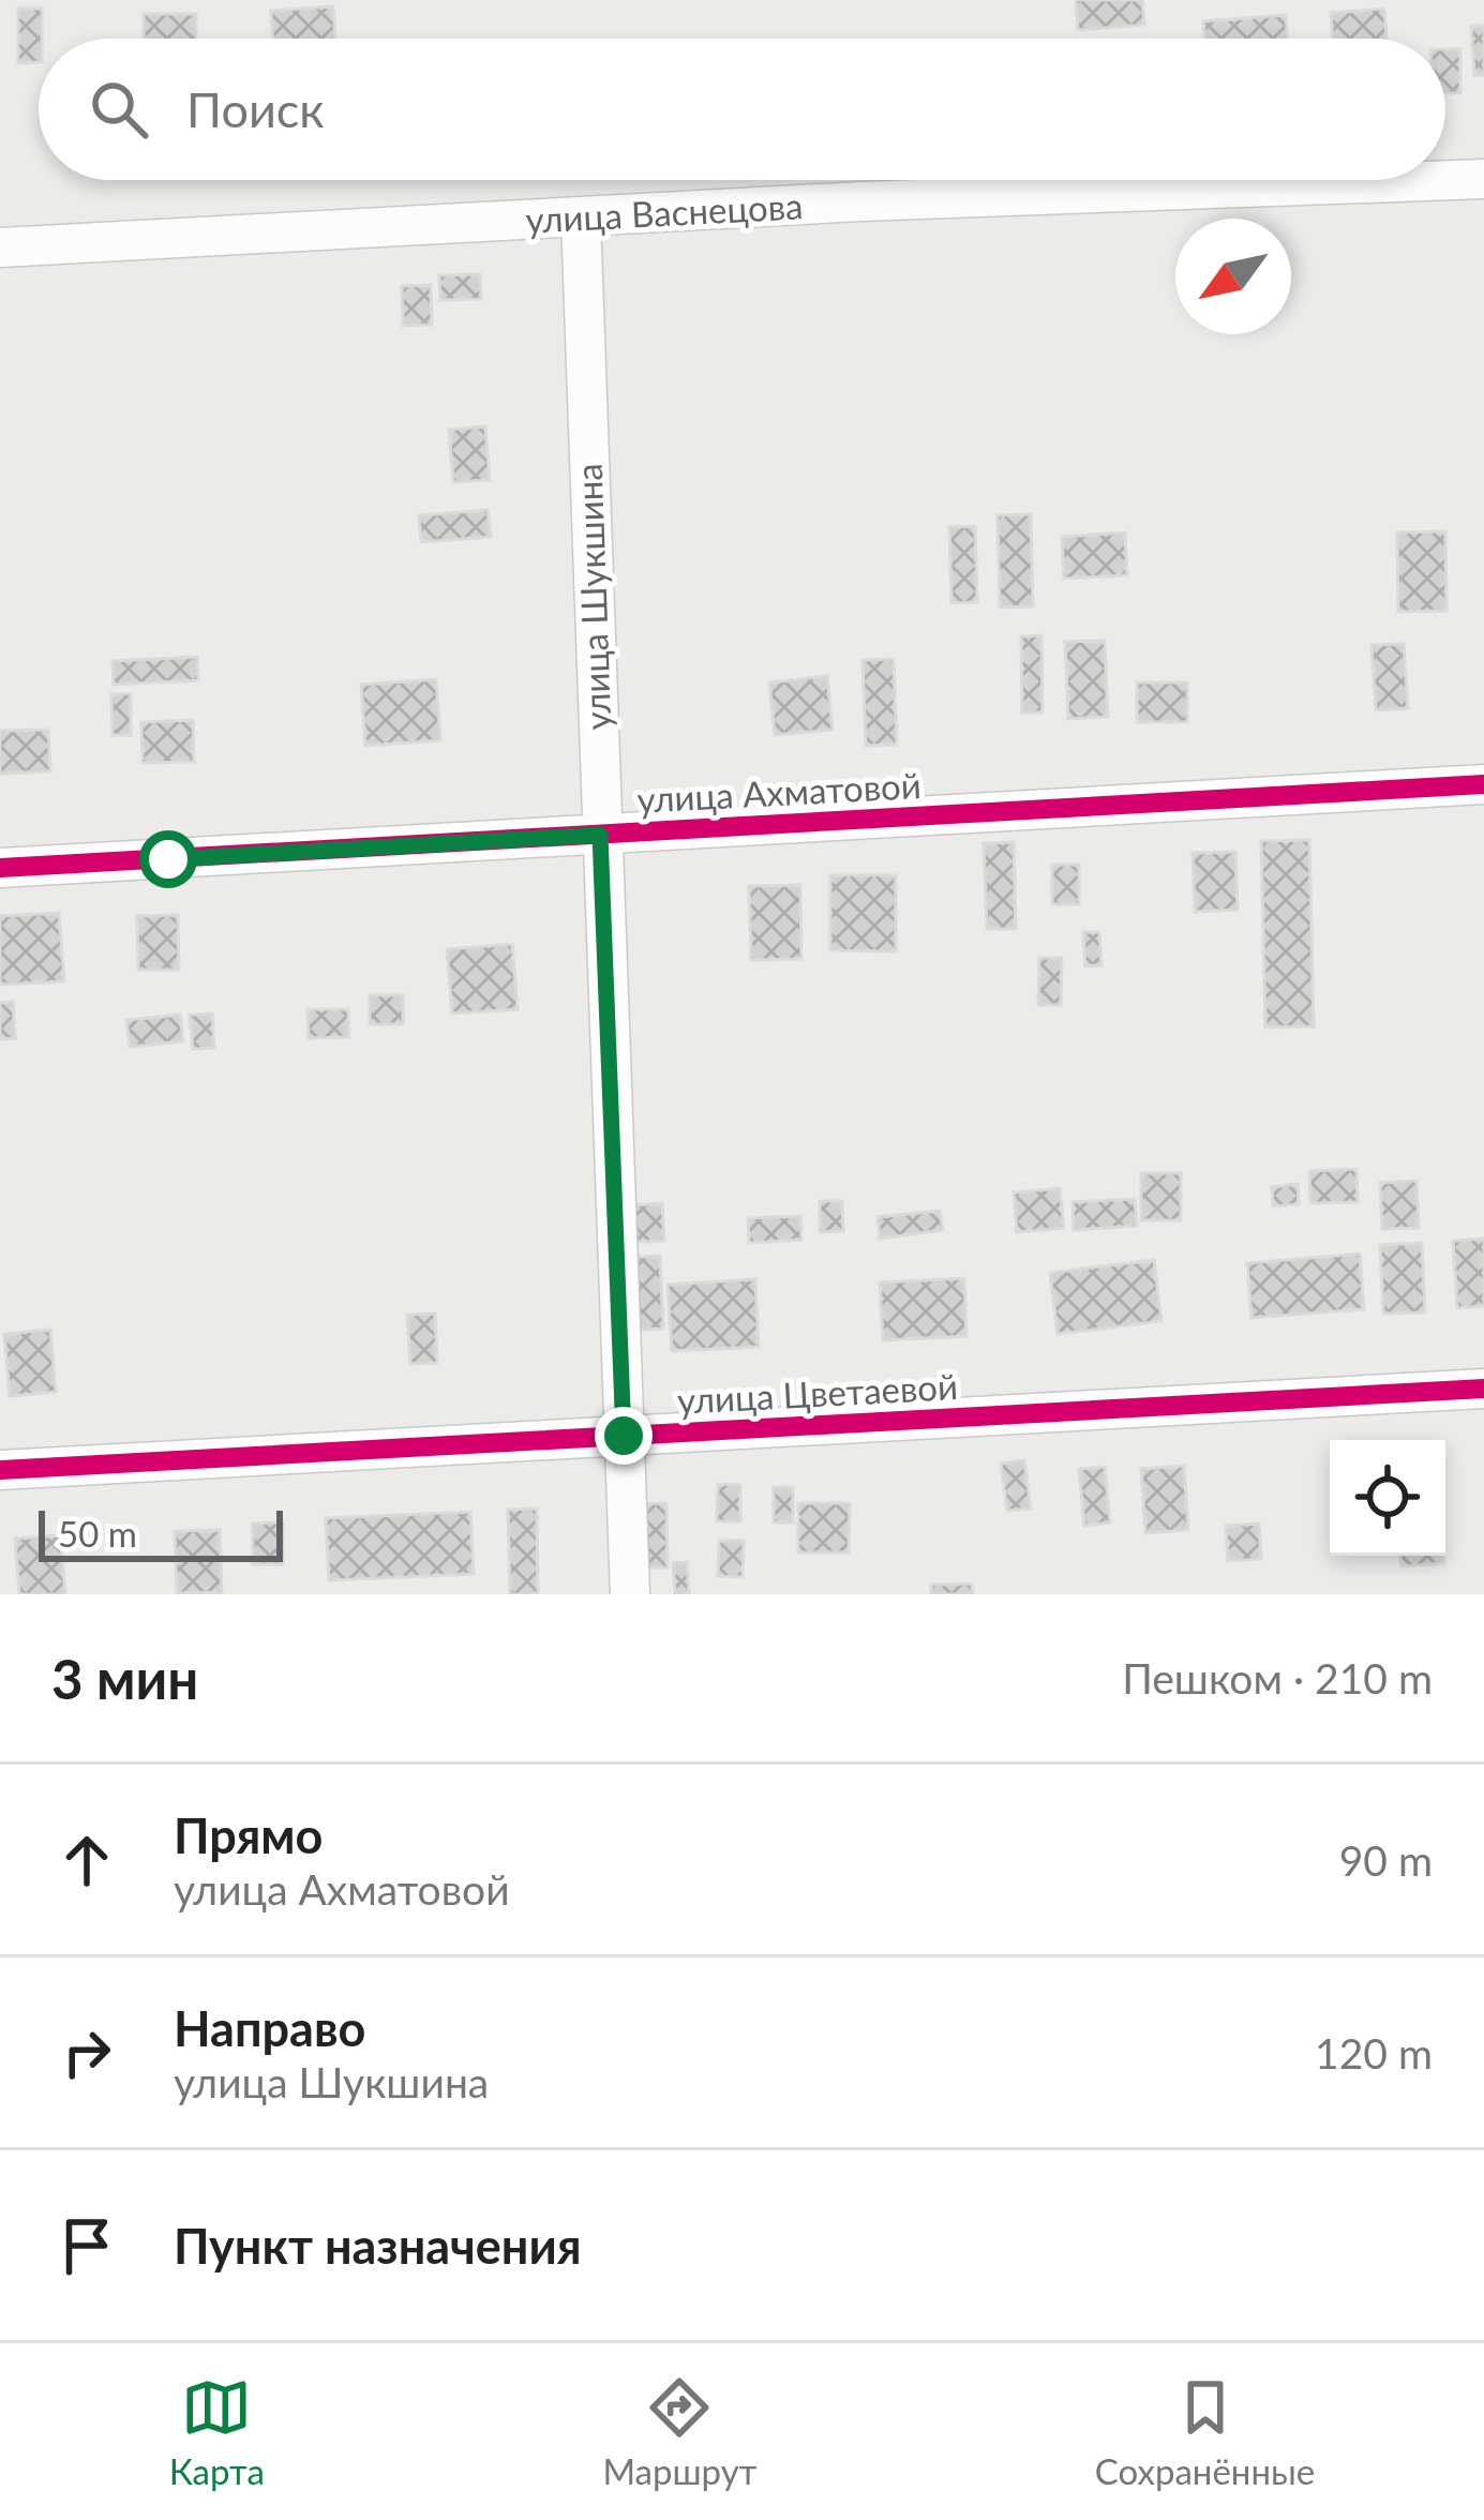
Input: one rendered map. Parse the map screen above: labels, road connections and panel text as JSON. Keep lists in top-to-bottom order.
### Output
{
  "streets": {
    "street": [
      "улица Васнецова",
      "улица Шукшина",
      "улица Ахматовой",
      "улица Цветаевой"
    ]
  },
  "crossings": [
    ["улица Васнецова", "улица Шукшина"],
    ["улица Шукшина", "улица Ахматовой"],
    ["улица Шукшина", "улица Цветаевой"]
  ],
  "scale_bar": "50 m",
  "north": "bottom left",
  "page": {
    "search": "Поиск",
    "scale": "50 m",
    "heading": ["3 мин", "Пешком · 210 m"],
    "list": [
      ["Прямо", "улица Ахматовой", "90 m"],
      ["Направо", "улица Шукшина", "120 m"],
      "Пункт назначения"
    ],
    "nav": ["Карта", "Маршрут", "Сохранённые"]
  }
}
